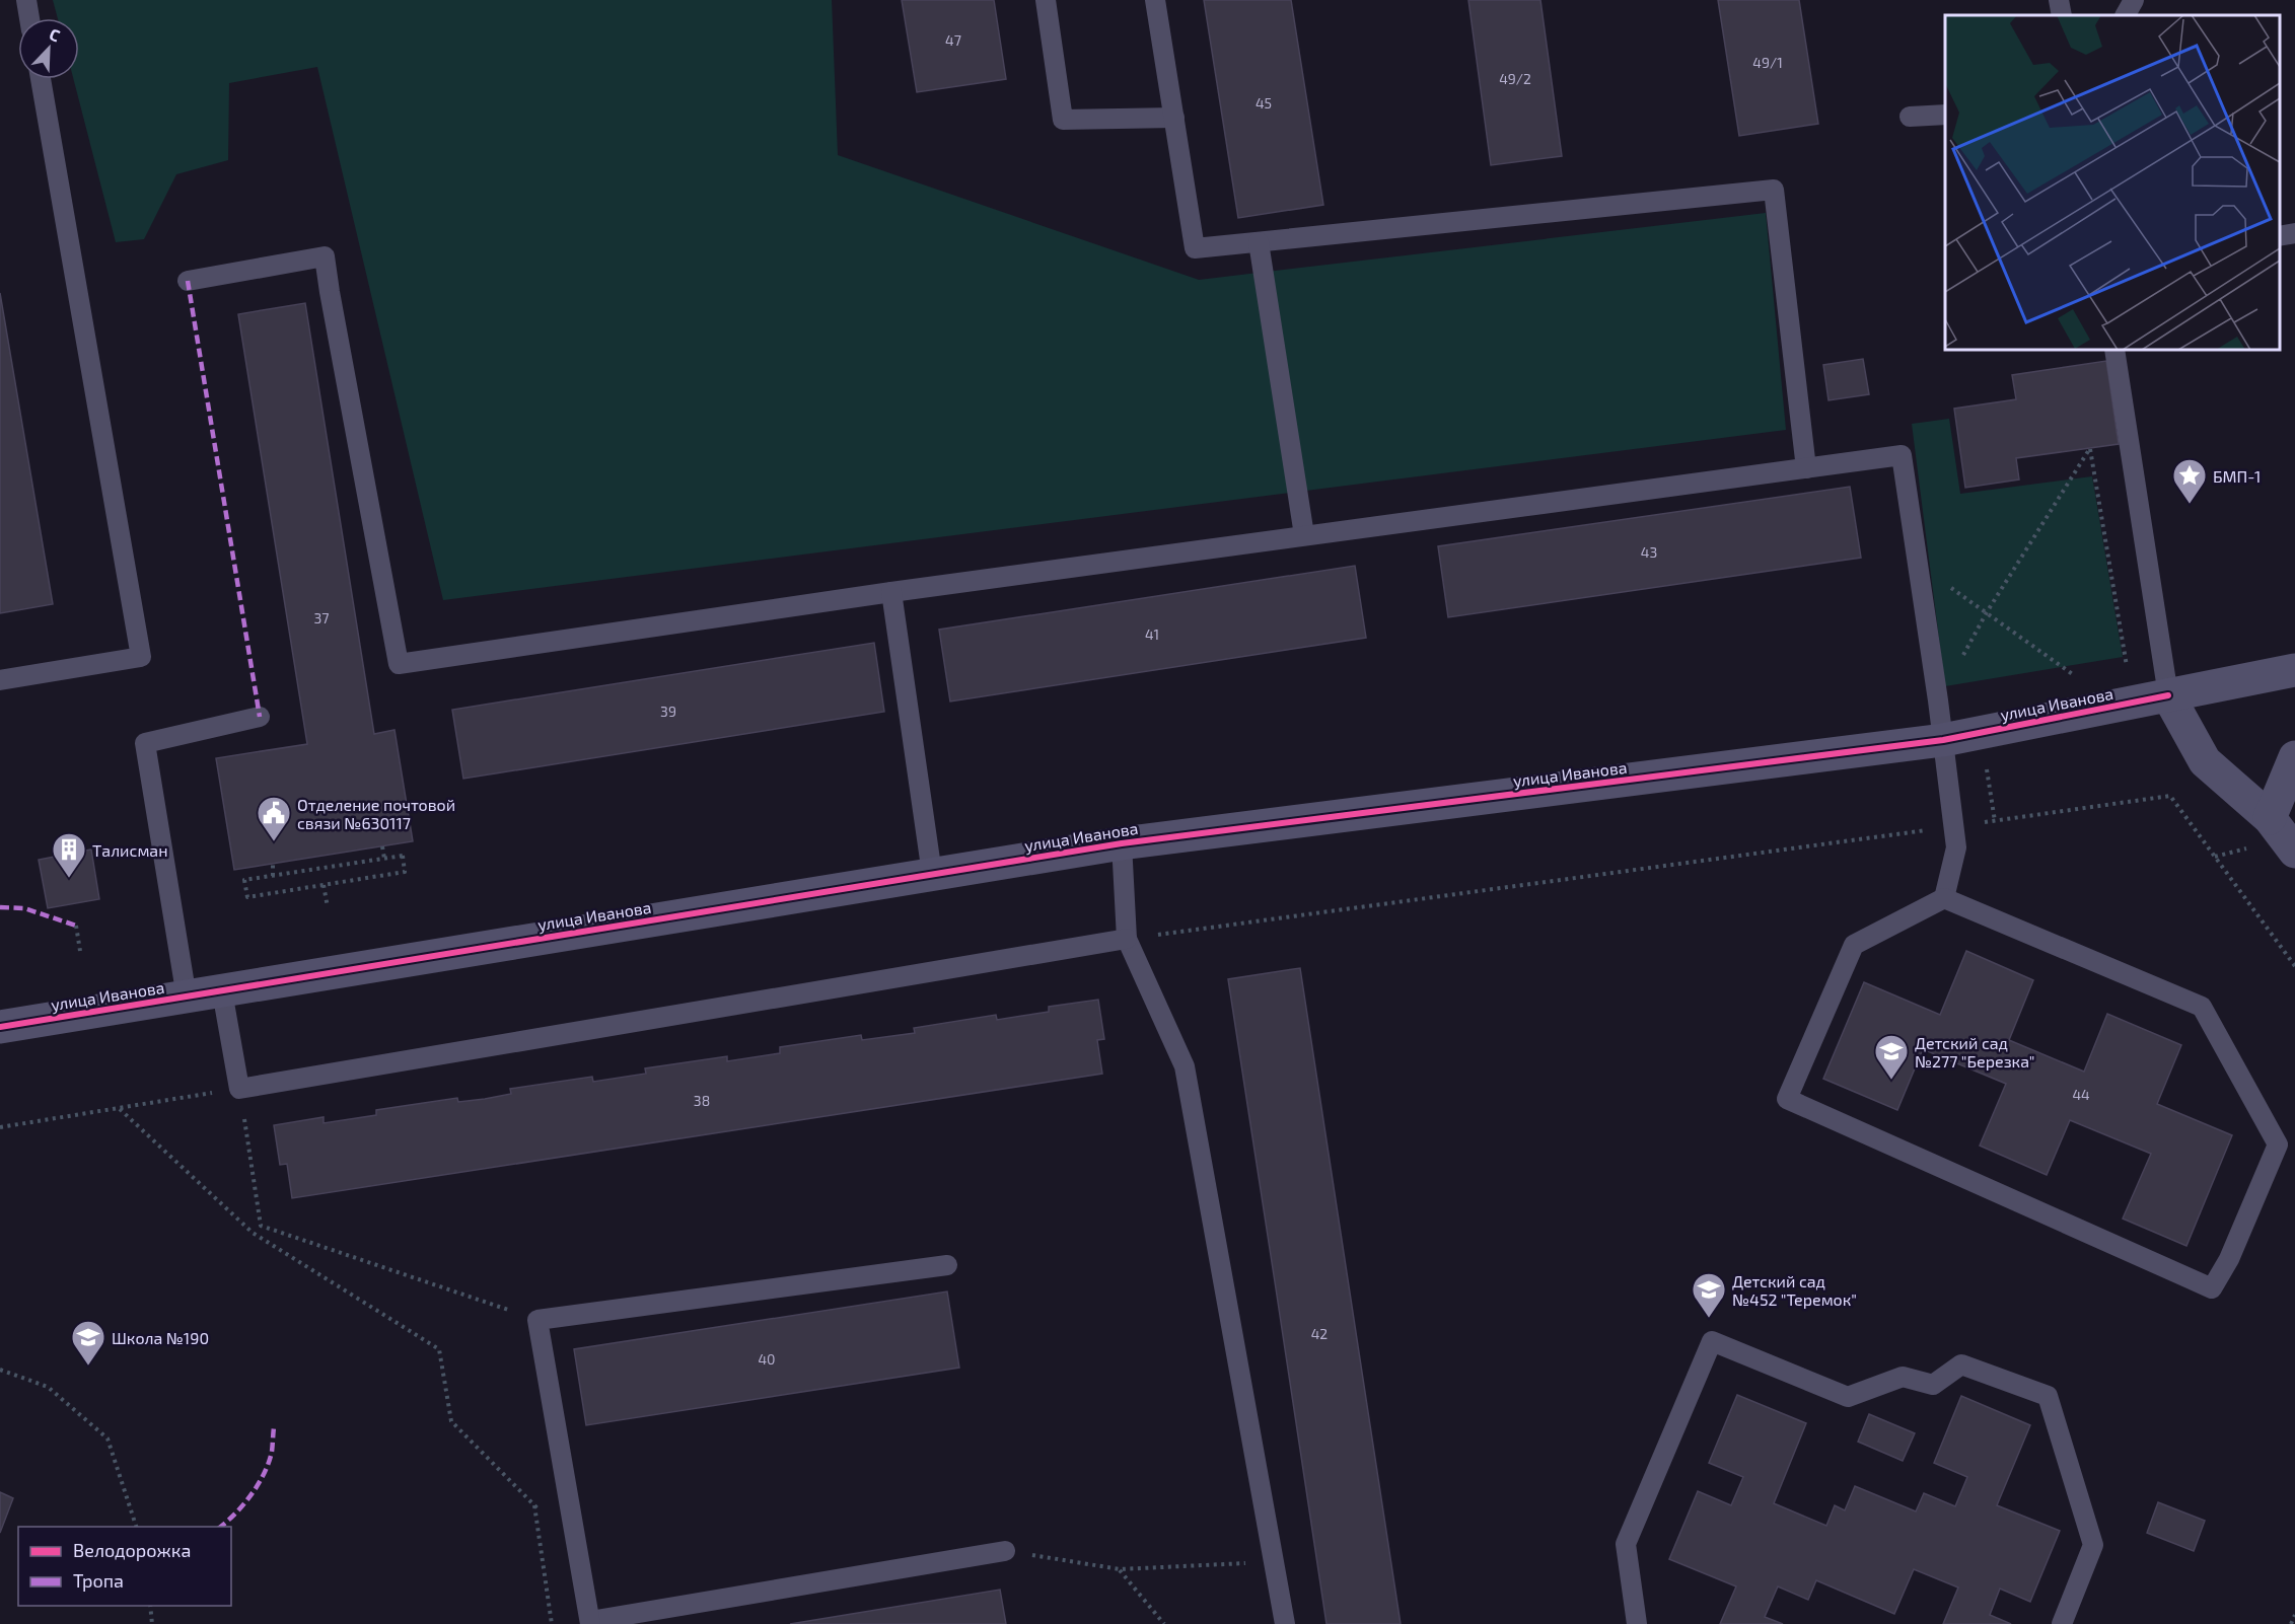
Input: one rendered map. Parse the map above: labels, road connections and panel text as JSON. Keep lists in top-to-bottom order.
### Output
{
  "streets": {
    "street": ["улица Иванова"]
  },
  "places": {
    "place": ["БМП-1"],
    "public building": ["Отделение почтовой связи №630117"],
    "building": ["Талисман"],
    "school or university": ["Детский сад №277 \"Березка\"", "Детский сад №452 \"Теремок\"", "Школа №190"]
  },
  "house_numbers": [
    "47",
    "49/1",
    "49/2",
    "45",
    "43",
    "37",
    "41",
    "39",
    "44",
    "38",
    "42",
    "40"
  ],
  "legend": ["Велодорожка", "Тропа"],
  "north": "top right"
}
